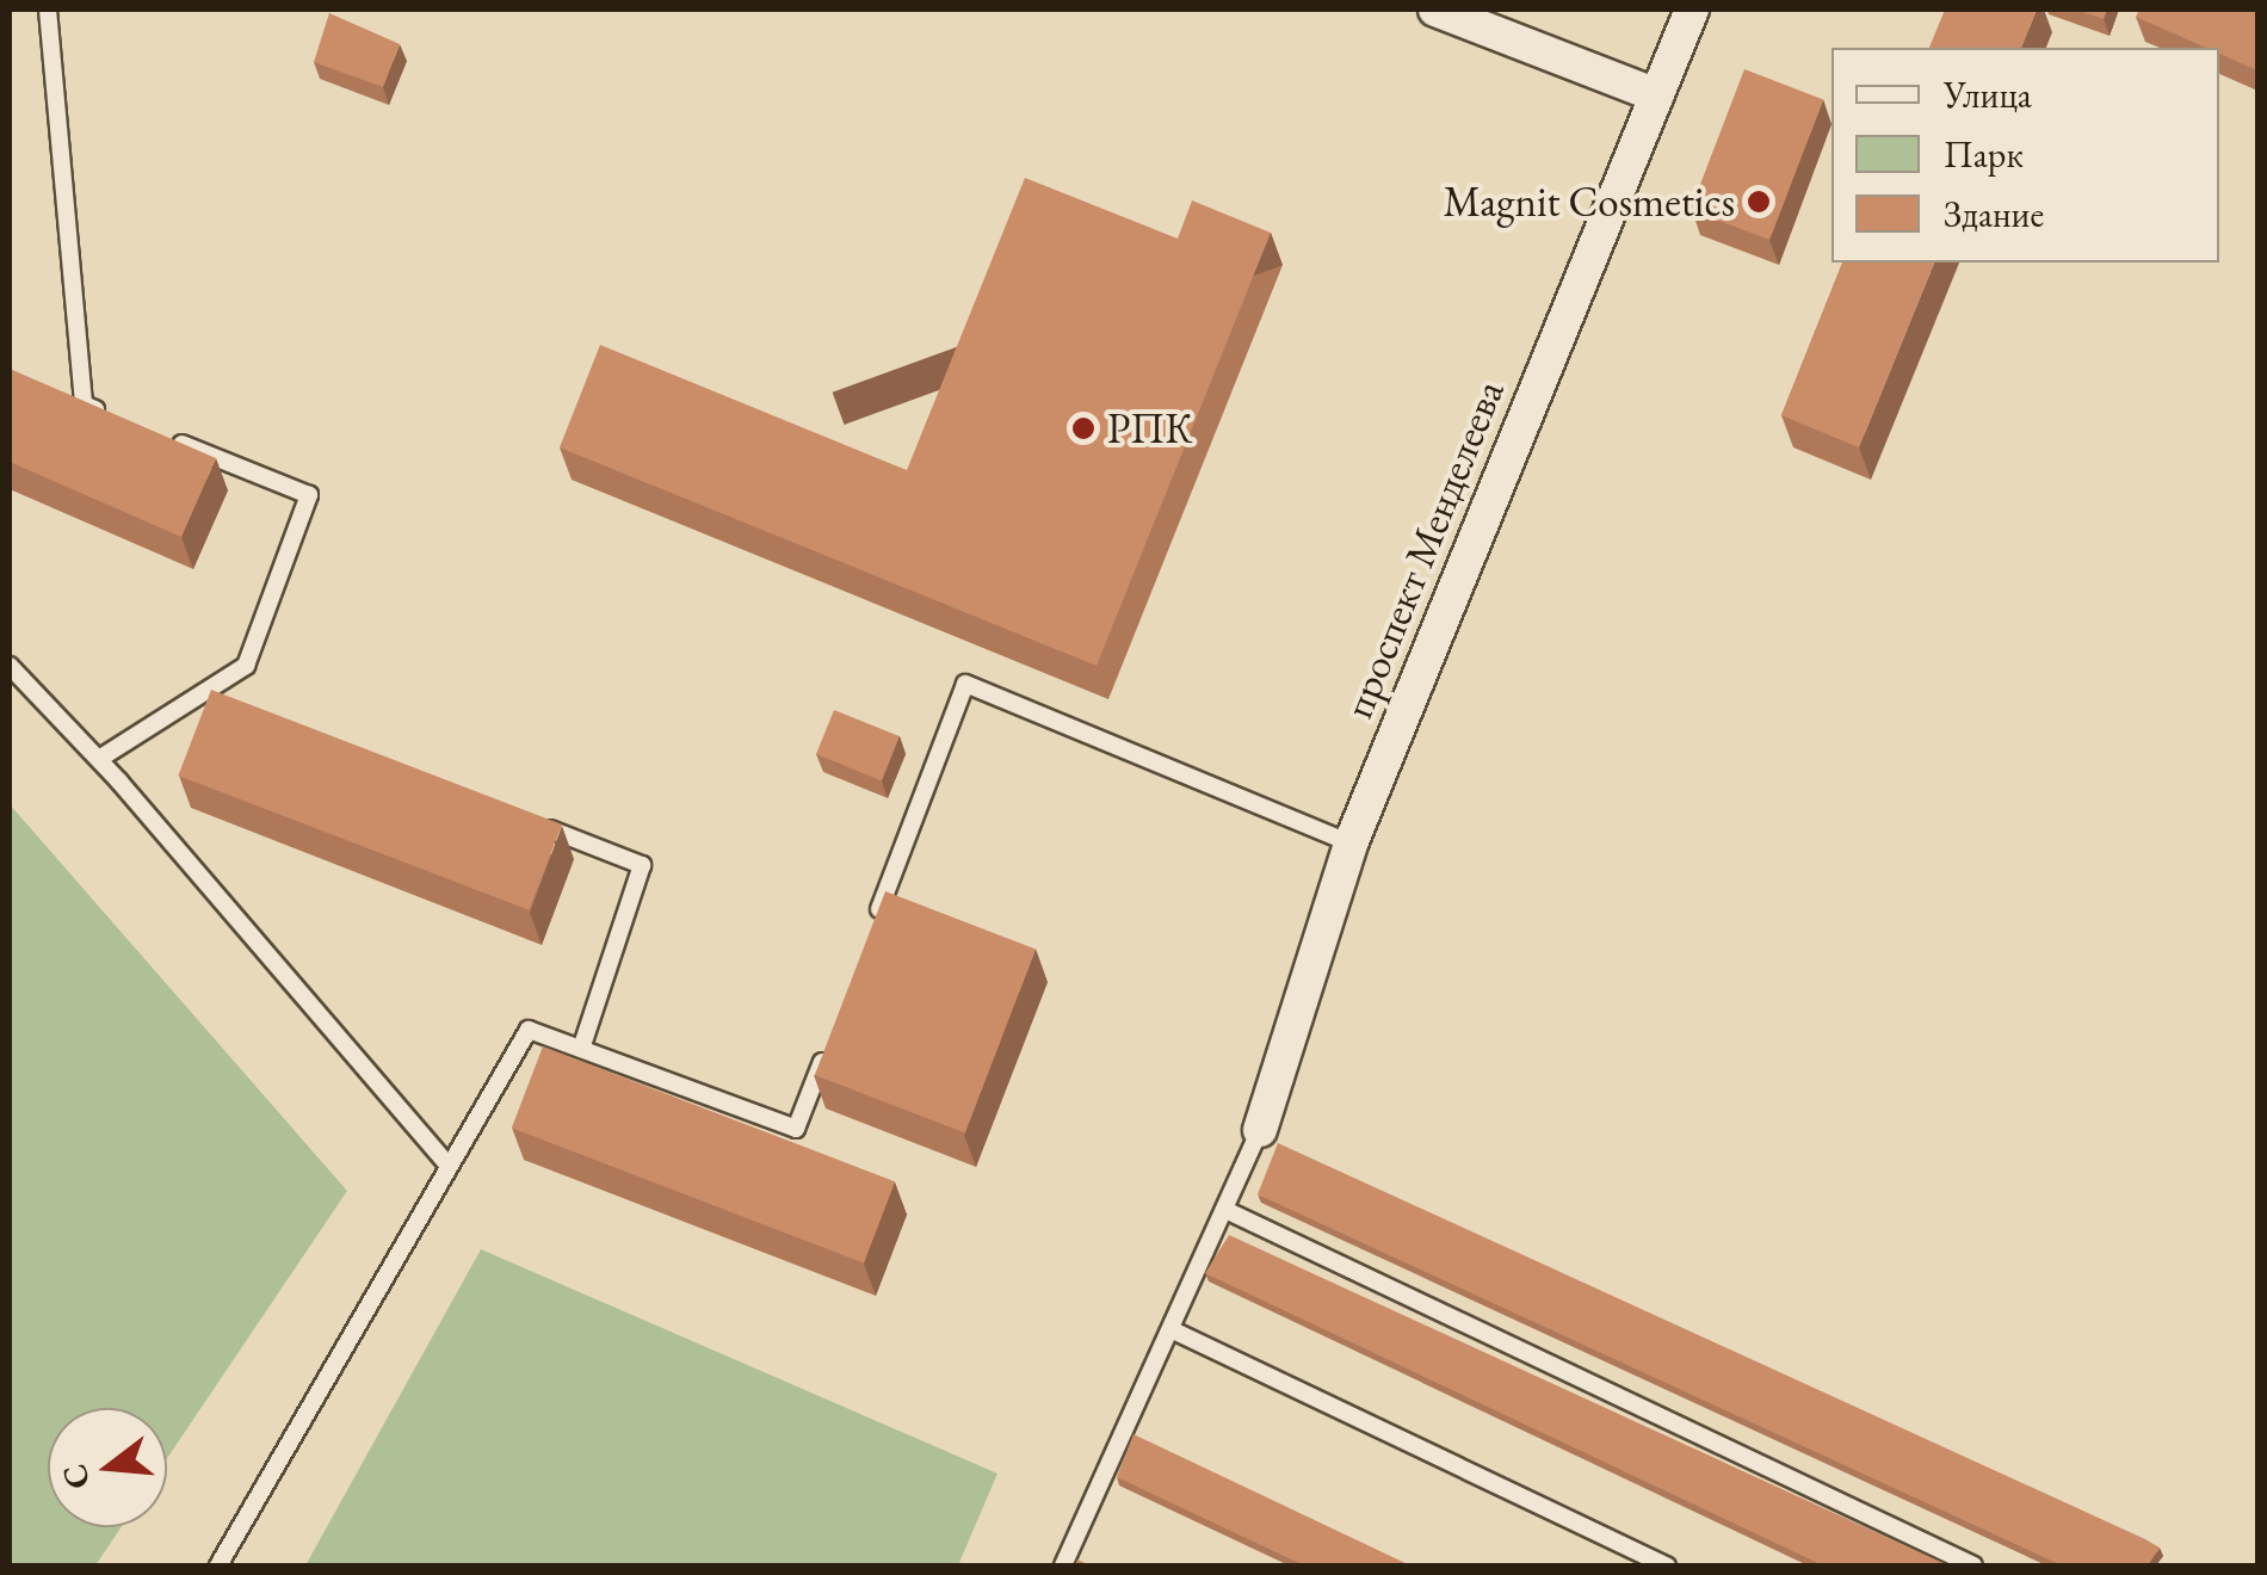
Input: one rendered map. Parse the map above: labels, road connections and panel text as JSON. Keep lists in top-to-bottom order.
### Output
{
  "streets": {
    "street": ["проспект Менделеева"]
  },
  "places": ["Magnit Cosmetics", "РПК"],
  "legend": ["Улица", "Парк", "Здание"],
  "north": "left"
}
